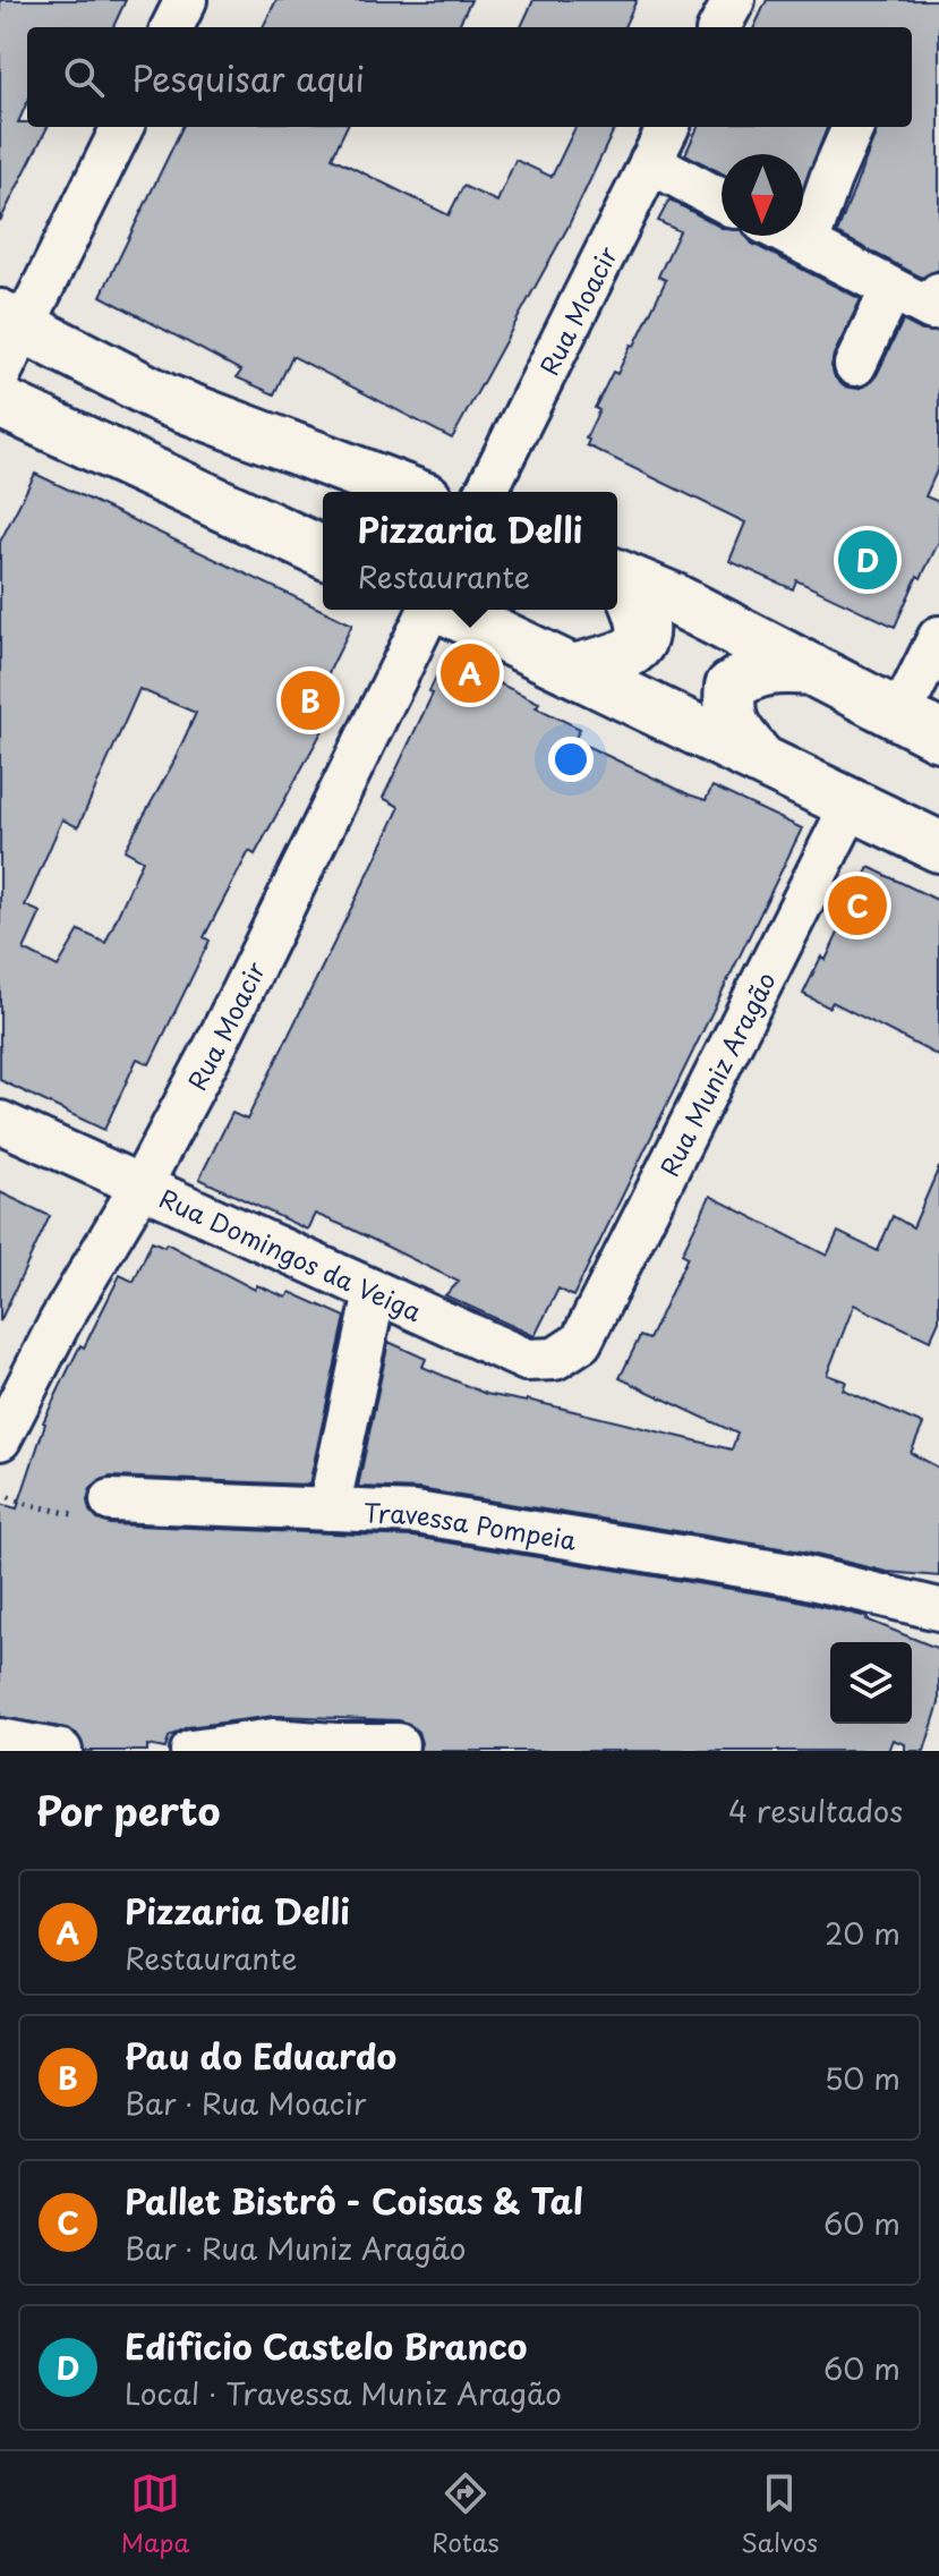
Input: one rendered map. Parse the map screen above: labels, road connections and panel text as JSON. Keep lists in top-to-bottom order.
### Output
{
  "streets": {
    "street": [
      "Rua Moacir",
      "Rua Muniz Aragão",
      "Rua Domingos da Veiga",
      "Travessa Pompeia"
    ]
  },
  "crossings": [
    ["Rua Moacir", "Rua Domingos da Veiga"],
    ["Rua Muniz Aragão", "Rua Domingos da Veiga"]
  ],
  "north": "bottom",
  "page": {
    "search": "Pesquisar aqui",
    "popup": ["Pizzaria Delli", "Restaurante"],
    "pins": [
      "D",
      "A",
      "B",
      "C"
    ],
    "heading": ["Por perto", "4 resultados"],
    "list": [
      {
        "mark": "A",
        "name": "Pizzaria Delli",
        "note": "Restaurante",
        "value": "20 m"
      },
      {
        "mark": "B",
        "name": "Pau do Eduardo",
        "note": "Bar · Rua Moacir",
        "value": "50 m"
      },
      {
        "mark": "C",
        "name": "Pallet Bistrô - Coisas & Tal",
        "note": "Bar · Rua Muniz Aragão",
        "value": "60 m"
      },
      {
        "mark": "D",
        "name": "Edificio Castelo Branco",
        "note": "Local · Travessa Muniz Aragão",
        "value": "60 m"
      }
    ],
    "nav": ["Mapa", "Rotas", "Salvos"]
  }
}
